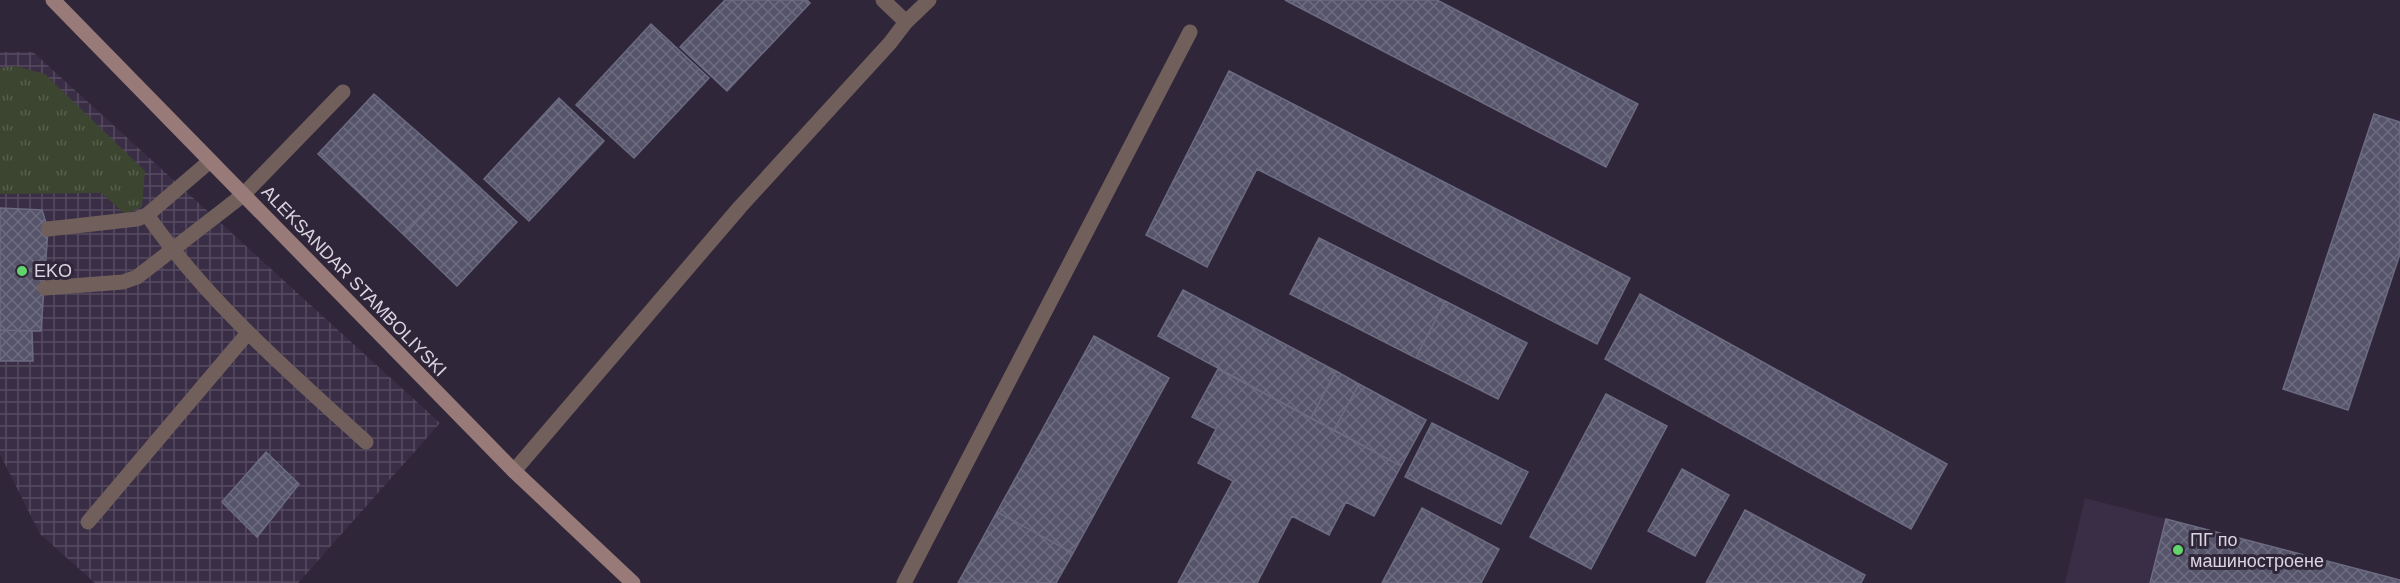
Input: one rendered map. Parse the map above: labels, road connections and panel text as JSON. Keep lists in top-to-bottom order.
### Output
{
  "streets": {
    "street": ["ALEKSANDAR STAMBOLIYSKI"]
  },
  "places": ["EKO", "ПГ по машиностроене"]
}
